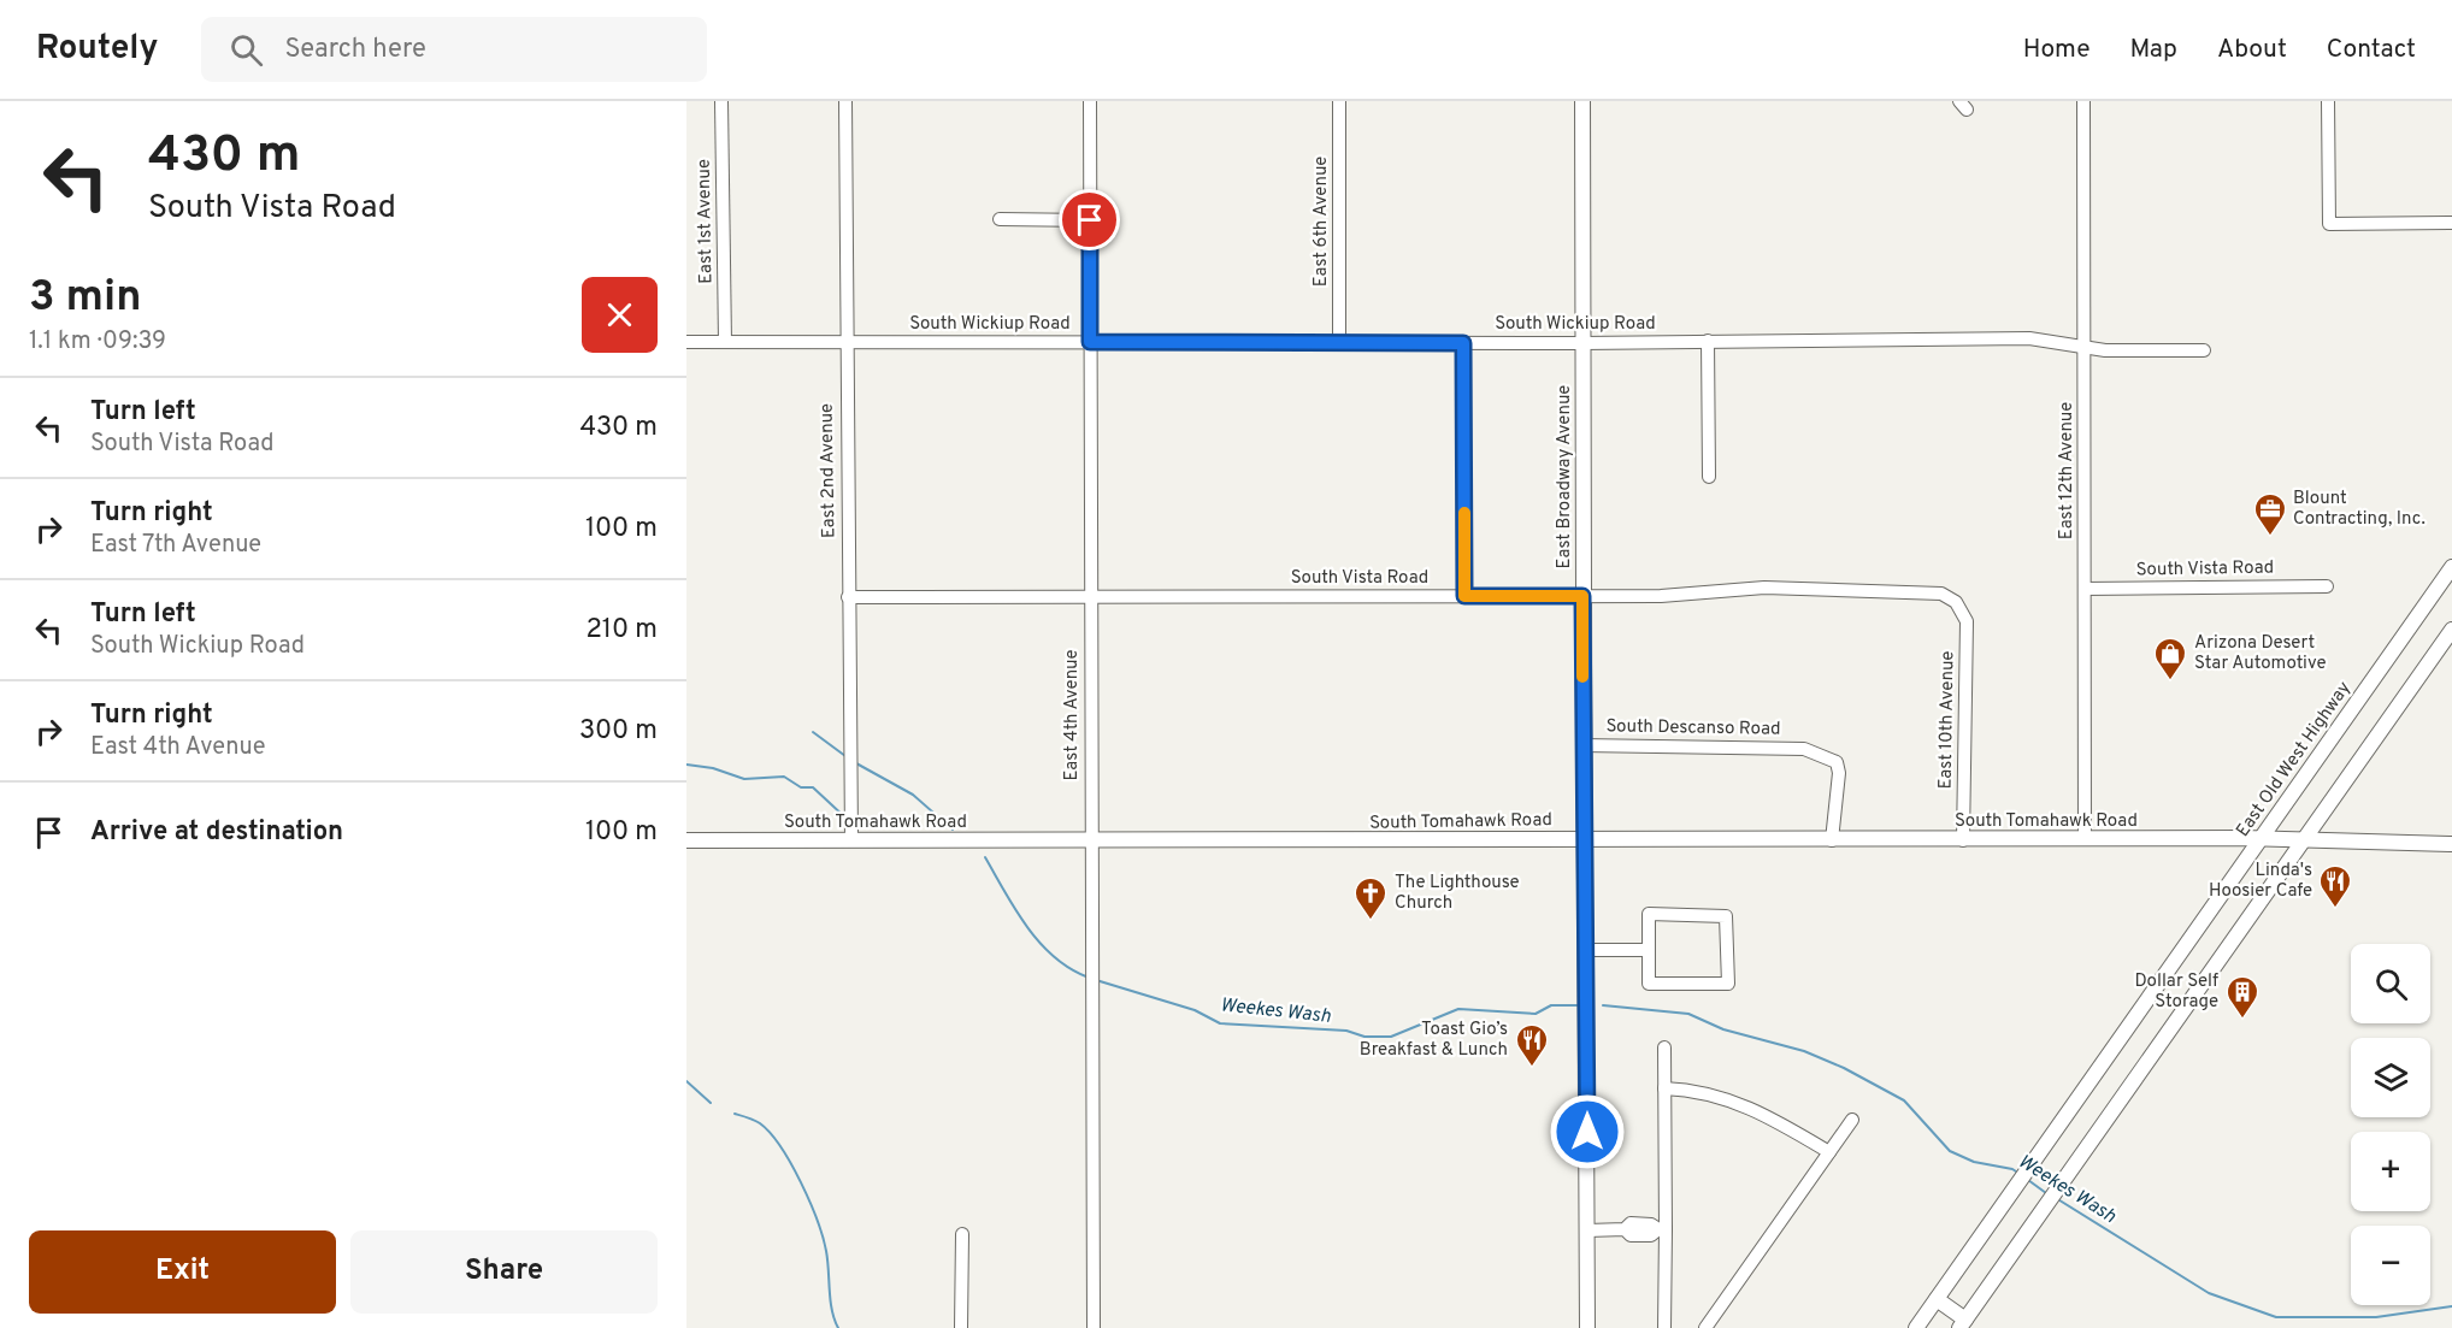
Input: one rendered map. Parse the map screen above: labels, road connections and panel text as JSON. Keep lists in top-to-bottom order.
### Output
{
  "streets": {
    "main road": ["East Broadway Avenue", "East Old West Highway", "South Tomahawk Road"],
    "street": [
      "East 1st Avenue",
      "East 6th Avenue",
      "South Wickiup Road",
      "East 2nd Avenue",
      "East 12th Avenue",
      "South Vista Road",
      "East 4th Avenue",
      "East 10th Avenue",
      "South Descanso Road"
    ]
  },
  "crossings": [
    ["East 1st Avenue", "South Wickiup Road"],
    ["East 6th Avenue", "South Wickiup Road"],
    ["South Wickiup Road", "East 2nd Avenue"],
    ["South Wickiup Road", "East 12th Avenue"],
    ["South Wickiup Road", "East Broadway Avenue"],
    ["South Wickiup Road", "East 4th Avenue"],
    ["East 2nd Avenue", "South Vista Road"],
    ["East 2nd Avenue", "South Tomahawk Road"],
    ["East 12th Avenue", "South Vista Road"],
    ["East 12th Avenue", "South Tomahawk Road"],
    ["East Broadway Avenue", "South Vista Road"],
    ["East Broadway Avenue", "South Descanso Road"],
    ["East Broadway Avenue", "South Tomahawk Road"],
    ["South Vista Road", "East 4th Avenue"],
    ["South Vista Road", "East 10th Avenue"],
    ["East 4th Avenue", "South Tomahawk Road"],
    ["East 10th Avenue", "South Tomahawk Road"],
    ["South Descanso Road", "South Tomahawk Road"],
    ["East Old West Highway", "South Tomahawk Road"]
  ],
  "water": ["Weekes Wash"],
  "places": {
    "office": ["Blount Contracting, Inc."],
    "shop": ["Arizona Desert Star Automotive"],
    "restaurant": ["Linda's Hoosier Cafe", "Toast Gio’s Breakfast & Lunch"],
    "church": ["The Lighthouse Church"],
    "building": ["Dollar Self Storage"]
  },
  "page": {
    "header": "Routely",
    "search": "Search here",
    "nav": [
      "Home",
      "Map",
      "About",
      "Contact"
    ],
    "turn": ["430 m", "South Vista Road"],
    "heading": ["3 min", "1.1 km · 09:39"],
    "list": [
      {
        "name": "Turn left",
        "note": "South Vista Road",
        "value": "430 m"
      },
      {
        "name": "Turn right",
        "note": "East 7th Avenue",
        "value": "100 m"
      },
      {
        "name": "Turn left",
        "note": "South Wickiup Road",
        "value": "210 m"
      },
      {
        "name": "Turn right",
        "note": "East 4th Avenue",
        "value": "300 m"
      },
      {
        "name": "Arrive at destination",
        "value": "100 m"
      }
    ],
    "map_buttons": ["+", "−"],
    "buttons": ["Exit", "Share"]
  }
}
